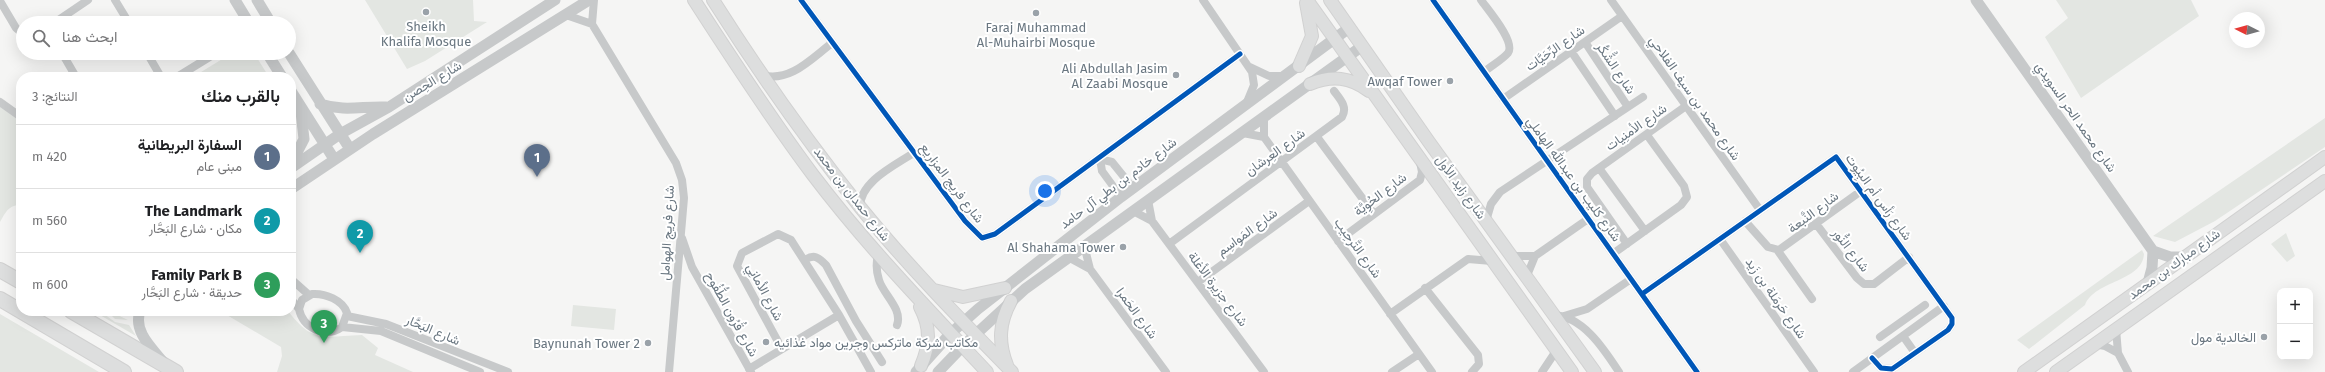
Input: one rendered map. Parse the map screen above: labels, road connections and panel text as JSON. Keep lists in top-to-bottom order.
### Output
{
  "streets": {
    "main road": ["شارع زايد الأول", "شارع حمدان بن محمد", "شارع مبارك بن محمد"],
    "street": [
      "شارع الرِّحَيَّات",
      "شارع الشُّكُر",
      "شارع الحِصن",
      "شارع محمد بن سيف الفلاحي",
      "شارع محمد الحر السويدي",
      "شارع الأمنِيات",
      "شارع العِرشان",
      "شارع كليب بن عبدالله الهاملي",
      "شارع فريج المزاريع",
      "شارع خادم بن بطي آل حامد",
      "شارع الحُوِيَّة",
      "شارع رَأس أم البِيُوت",
      "شارع النَّبعة",
      "شارع المَواسِم",
      "شارع فريج الهوامل",
      "شارع التَّرحِيب",
      "شارع النُّور",
      "شارع جزيرة الأغلة",
      "شارع الأمانِي",
      "شارع حَرمَلة بن زَيد",
      "شارع الحَمرا",
      "شارع قُرُون الطُّفُوح",
      "شارع البَحَّار"
    ]
  },
  "crossings": [
    ["شارع الرِّحَيَّات", "شارع الشُّكُر"],
    ["شارع الرِّحَيَّات", "شارع محمد بن سيف الفلاحي"],
    ["شارع الرِّحَيَّات", "شارع كليب بن عبدالله الهاملي"],
    ["شارع الشُّكُر", "شارع كليب بن عبدالله الهاملي"],
    ["شارع الشُّكُر", "شارع زايد الأول"],
    ["شارع محمد بن سيف الفلاحي", "شارع الأمنِيات"],
    ["شارع محمد بن سيف الفلاحي", "شارع رَأس أم البِيُوت"],
    ["شارع العِرشان", "شارع الحُوِيَّة"],
    ["شارع العِرشان", "شارع التَّرحِيب"],
    ["شارع العِرشان", "شارع جزيرة الأغلة"],
    ["شارع كليب بن عبدالله الهاملي", "شارع رَأس أم البِيُوت"],
    ["شارع فريج المزاريع", "شارع حمدان بن محمد"],
    ["شارع خادم بن بطي آل حامد", "شارع زايد الأول"],
    ["شارع خادم بن بطي آل حامد", "شارع حمدان بن محمد"],
    ["شارع زايد الأول", "شارع الحُوِيَّة"],
    ["شارع الحُوِيَّة", "شارع التَّرحِيب"],
    ["شارع رَأس أم البِيُوت", "شارع النَّبعة"],
    ["شارع رَأس أم البِيُوت", "شارع النُّور"],
    ["شارع رَأس أم البِيُوت", "شارع حَرمَلة بن زَيد"],
    ["شارع النَّبعة", "شارع النُّور"],
    ["شارع المَواسِم", "شارع التَّرحِيب"],
    ["شارع المَواسِم", "شارع جزيرة الأغلة"],
    ["شارع فريج الهوامل", "شارع قُرُون الطُّفُوح"]
  ],
  "places": [
    "Sheikh Khalifa Mosque",
    "Faraj Muhammad Al-Muhairbi Mosque",
    "Ali Abdullah Jasim Al Zaabi Mosque",
    "Awqaf Tower",
    "Al Shahama Tower",
    "الخالدية مول",
    "مكاتب شركة ماتركس وجرين مواد غذائيه",
    "Baynunah Tower 2"
  ],
  "north": "left",
  "page": {
    "search": "ابحث هنا",
    "heading": ["بالقرب منك", "النتائج: 3"],
    "list": [
      {
        "mark": "1",
        "name": "السفارة البريطانية",
        "note": "مبنى عام",
        "value": "420 m"
      },
      {
        "mark": "2",
        "name": "The Landmark",
        "note": "مكان · شارع البَحَّار",
        "value": "560 m"
      },
      {
        "mark": "3",
        "name": "Family Park B",
        "note": "حديقة · شارع البَحَّار",
        "value": "600 m"
      }
    ],
    "pins": ["1", "2", "3"],
    "map_buttons": ["+", "−"]
  }
}
